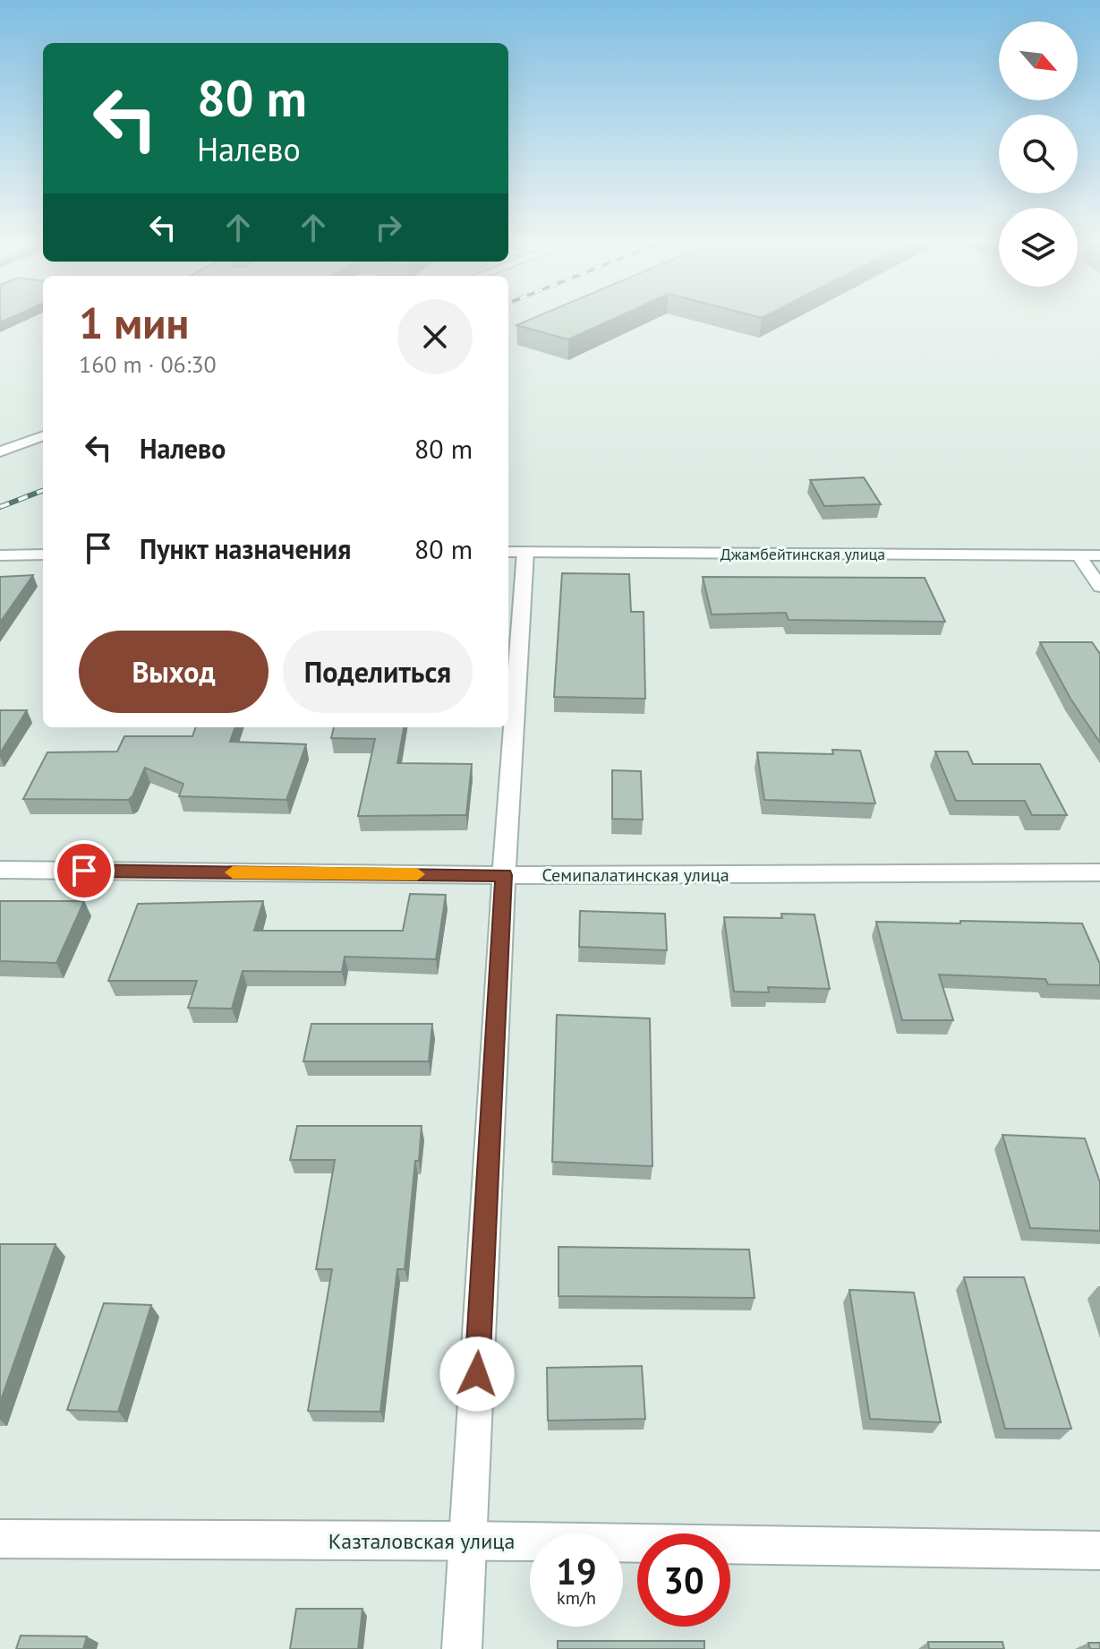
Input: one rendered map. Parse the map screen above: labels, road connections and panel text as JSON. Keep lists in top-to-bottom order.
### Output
{
  "streets": {
    "street": ["Джамбейтинская улица", "Семипалатинская улица", "Казталовская улица"]
  },
  "north": "bottom right",
  "page": {
    "turn": ["80 m", "Налево"],
    "heading": ["1 мин", "160 m · 06:30"],
    "list": [
      {
        "name": "Налево",
        "value": "80 m"
      },
      {
        "name": "Пункт назначения",
        "value": "80 m"
      }
    ],
    "buttons": ["Выход", "Поделиться"],
    "speed": "19 km/h",
    "limit": "30"
  }
}
